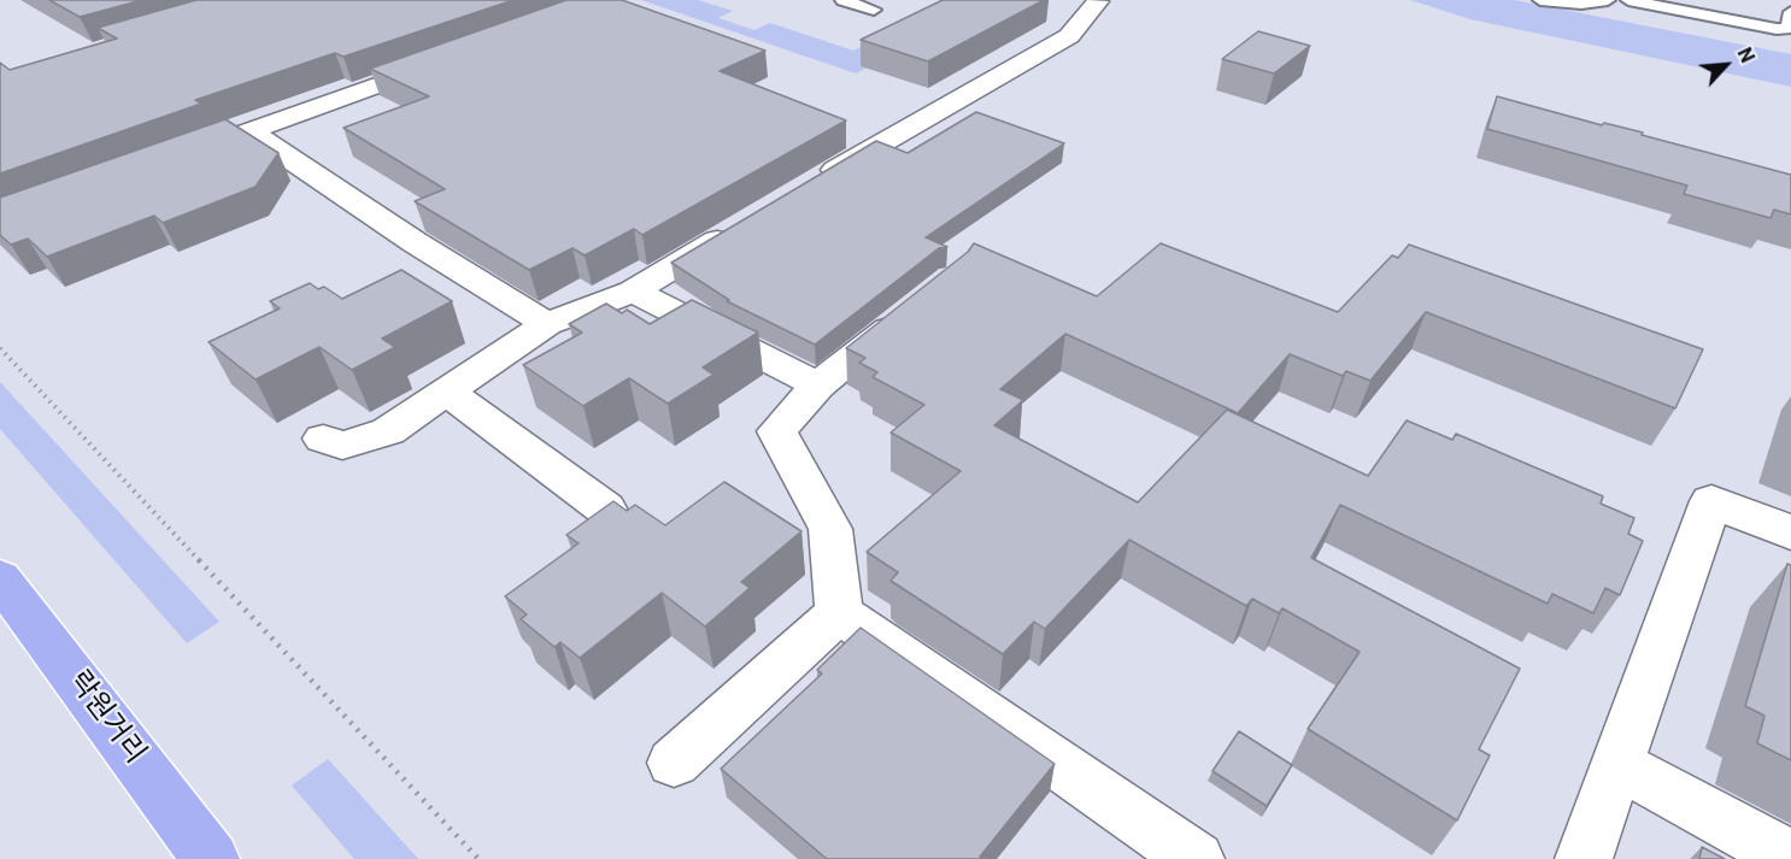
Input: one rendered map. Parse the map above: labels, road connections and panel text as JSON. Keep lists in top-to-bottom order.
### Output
{
  "streets": {
    "main road": ["락원거리"]
  },
  "north": "top right"
}
